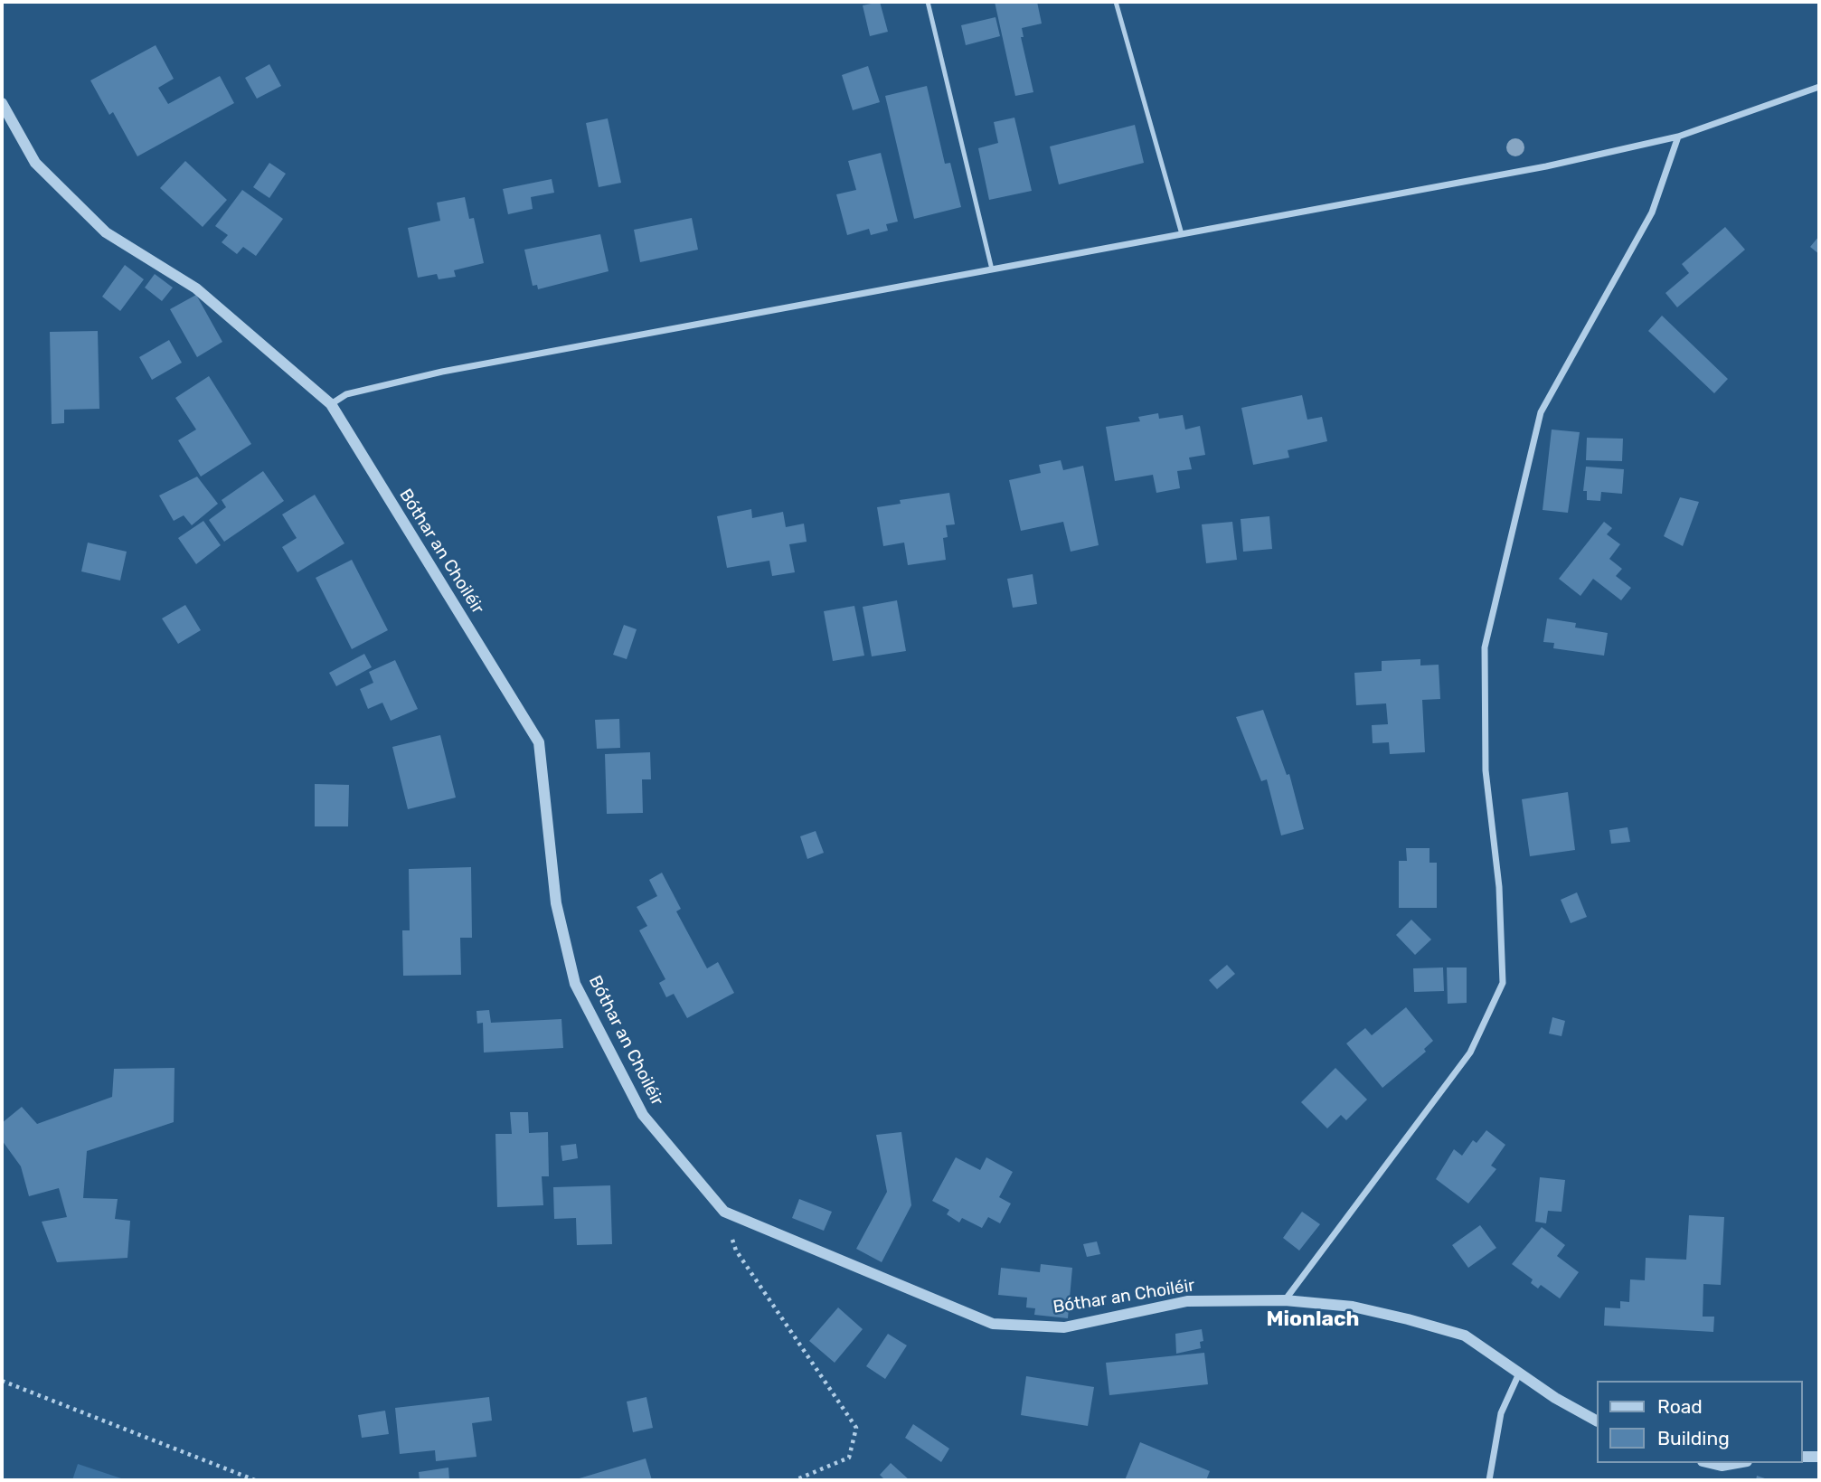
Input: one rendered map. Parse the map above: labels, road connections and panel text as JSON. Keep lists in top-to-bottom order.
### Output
{
  "streets": {
    "street": ["Bóthar an Choiléir"]
  },
  "districts": ["Mionlach"],
  "legend": ["Road", "Building"]
}
